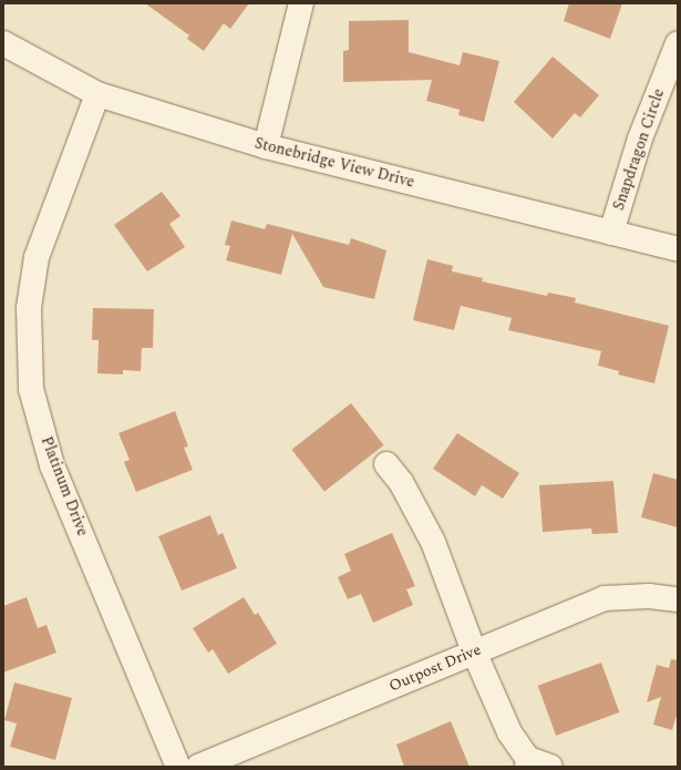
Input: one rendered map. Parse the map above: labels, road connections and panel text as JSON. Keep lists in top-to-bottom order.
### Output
{
  "streets": {
    "street": [
      "Snapdragon Circle",
      "Stonebridge View Drive",
      "Platinum Drive",
      "Outpost Drive"
    ]
  },
  "crossings": [
    ["Snapdragon Circle", "Stonebridge View Drive"],
    ["Stonebridge View Drive", "Platinum Drive"]
  ]
}
